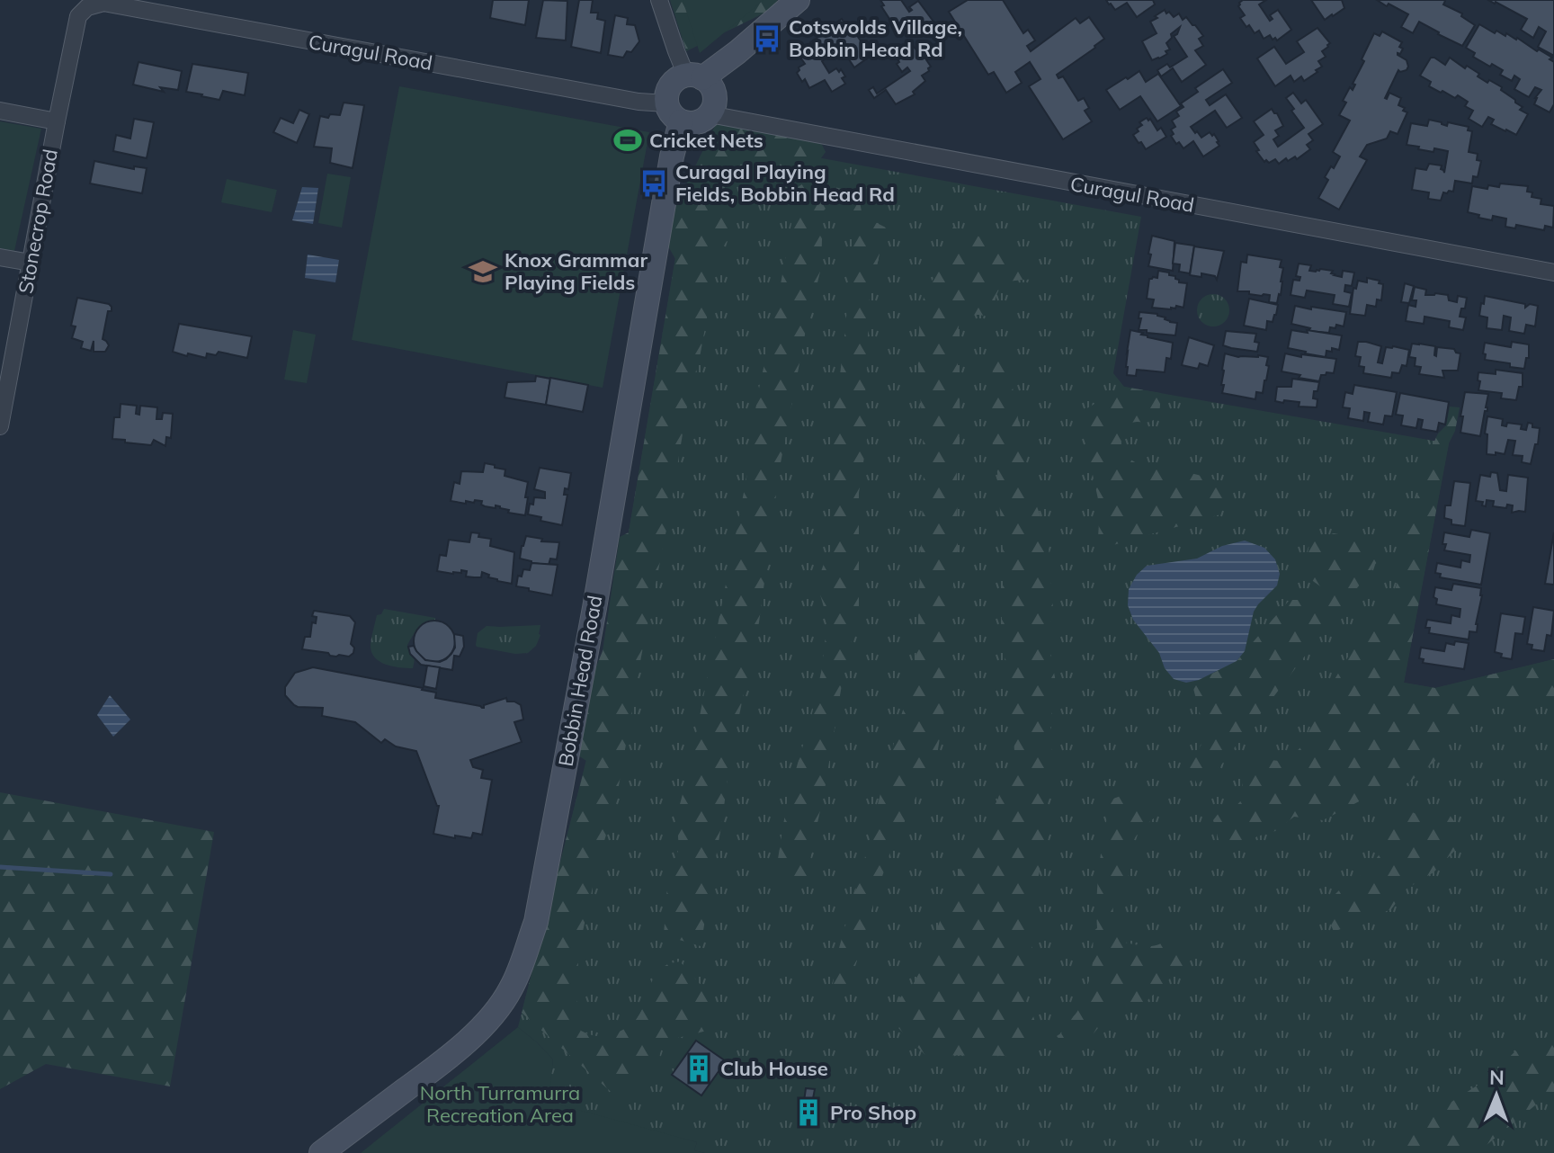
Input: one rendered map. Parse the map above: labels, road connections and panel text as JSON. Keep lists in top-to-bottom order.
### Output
{
  "streets": {
    "main road": ["Bobbin Head Road"],
    "street": ["Curagul Road", "Stonecrop Road"]
  },
  "crossings": [
    ["Curagul Road", "Stonecrop Road"],
    ["Curagul Road", "Bobbin Head Road"]
  ],
  "parks": ["North Turramurra Recreation Area"],
  "places": {
    "bus stop": ["Cotswolds Village, Bobbin Head Rd", "Curagal Playing Fields, Bobbin Head Rd"],
    "sports": ["Cricket Nets"],
    "school or university": ["Knox Grammar Playing Fields"],
    "building": ["Club House", "Pro Shop"]
  },
  "north": "top"
}
